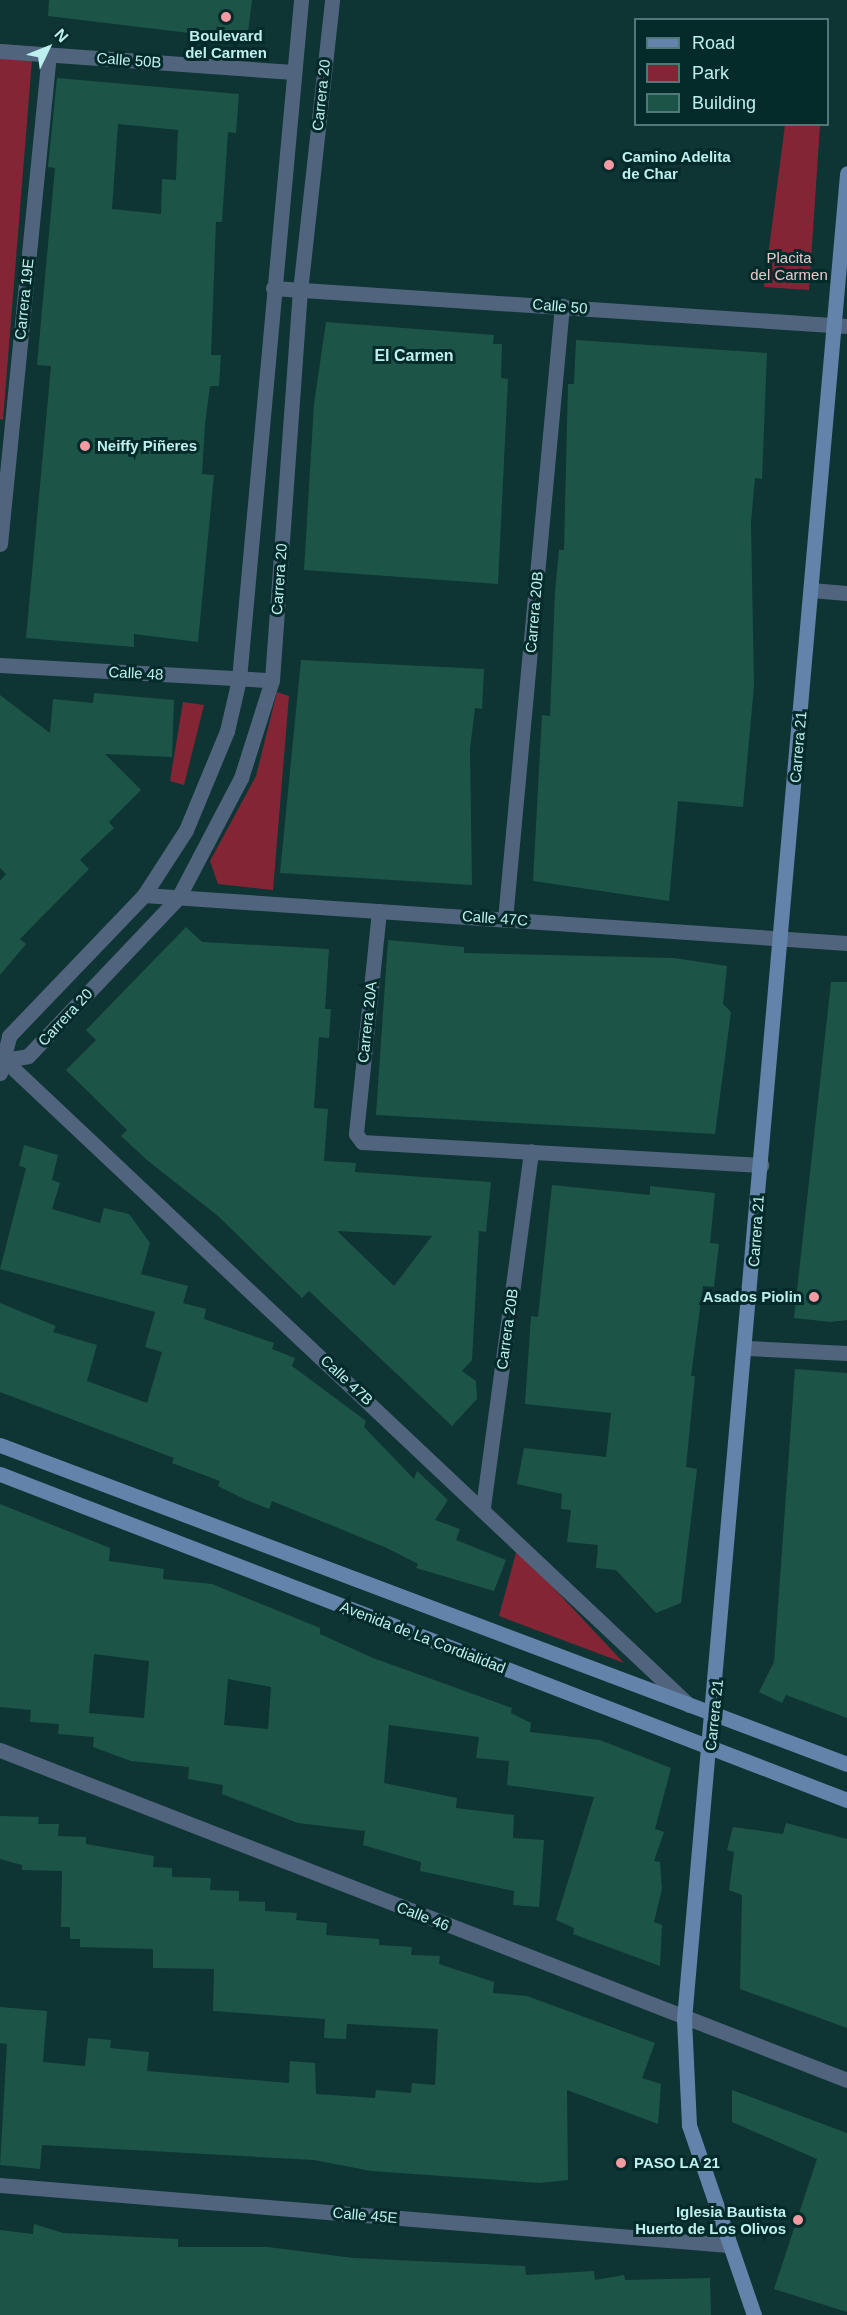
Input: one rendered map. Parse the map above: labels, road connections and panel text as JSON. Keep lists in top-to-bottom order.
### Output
{
  "streets": {
    "main road": ["Carrera 21", "Avenida de La Cordialidad"],
    "street": [
      "Calle 50B",
      "Carrera 20",
      "Carrera 19E",
      "Calle 50",
      "Carrera 20B",
      "Calle 48",
      "Calle 47C",
      "Carrera 20A",
      "Calle 47B",
      "Calle 46",
      "Calle 45E"
    ]
  },
  "crossings": [
    ["Calle 50B", "Carrera 20"],
    ["Calle 50B", "Carrera 19E"],
    ["Carrera 20", "Calle 50"],
    ["Carrera 20", "Calle 48"],
    ["Carrera 20", "Calle 47C"],
    ["Carrera 20", "Calle 47B"],
    ["Calle 50", "Carrera 20B"],
    ["Calle 50", "Carrera 21"],
    ["Carrera 20B", "Calle 47C"],
    ["Carrera 20B", "Carrera 20A"],
    ["Carrera 20B", "Calle 47B"],
    ["Carrera 21", "Calle 47C"],
    ["Carrera 21", "Avenida de La Cordialidad"],
    ["Carrera 21", "Calle 46"],
    ["Carrera 21", "Calle 45E"],
    ["Calle 47C", "Carrera 20A"],
    ["Calle 47B", "Avenida de La Cordialidad"]
  ],
  "districts": ["El Carmen"],
  "parks": ["Placita del Carmen"],
  "places": [
    "Boulevard del Carmen",
    "Camino Adelita de Char",
    "Neiffy Piñeres",
    "Asados Piolin",
    "PASO LA 21",
    "Iglesia Bautista Huerto de Los Olivos"
  ],
  "legend": ["Road", "Park", "Building"],
  "north": "top right"
}
